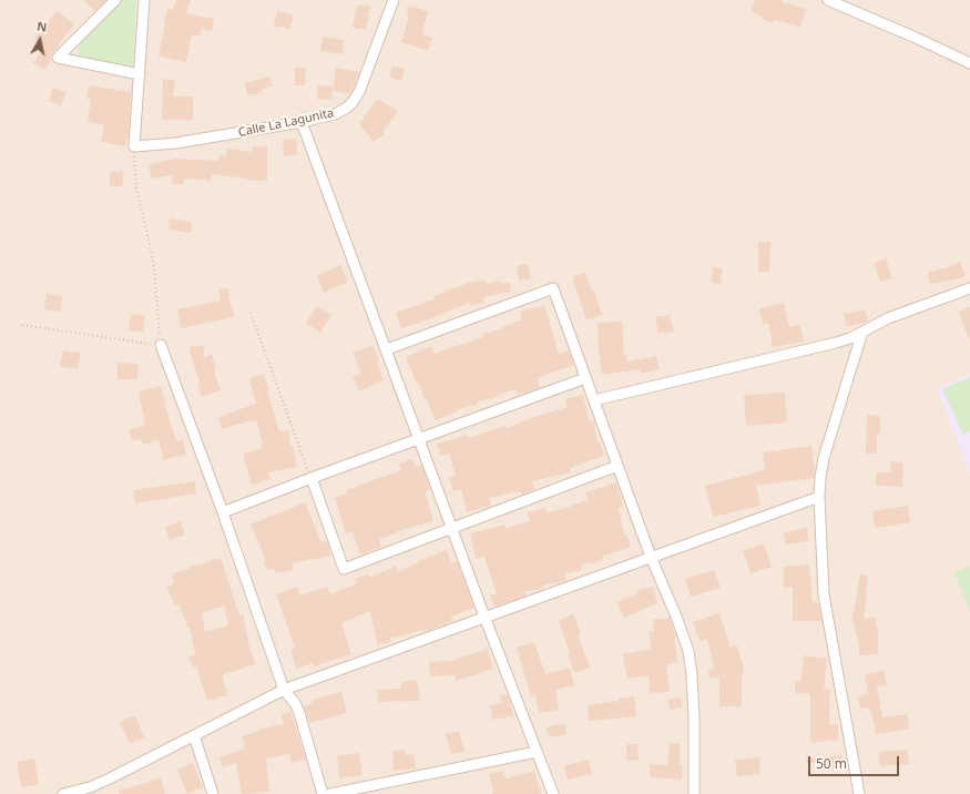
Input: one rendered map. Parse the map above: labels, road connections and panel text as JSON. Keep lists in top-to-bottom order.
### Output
{
  "streets": {
    "street": ["Calle La Lagunita"]
  },
  "scale_bar": "50 m",
  "north": "top"
}
